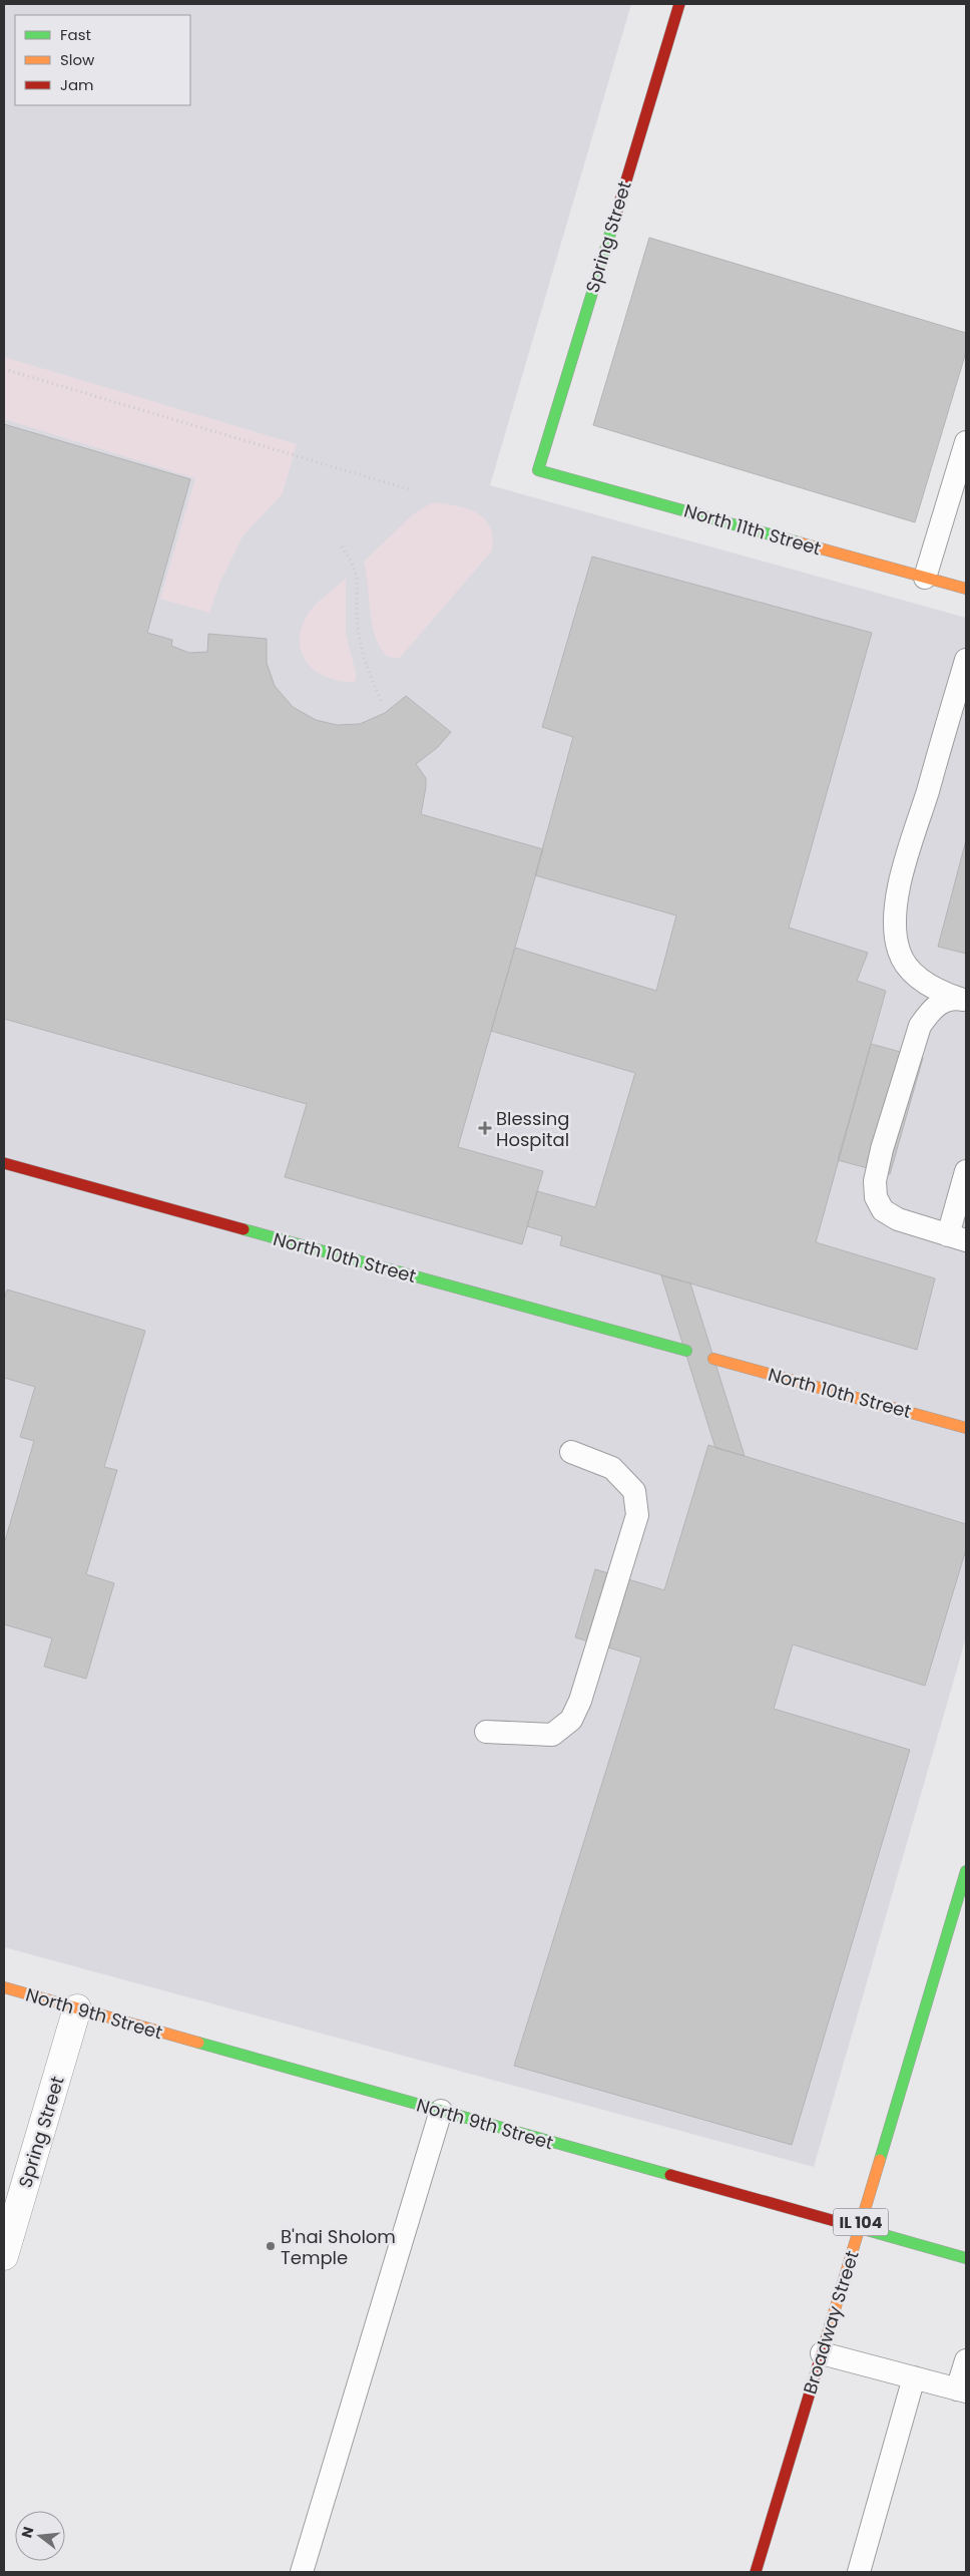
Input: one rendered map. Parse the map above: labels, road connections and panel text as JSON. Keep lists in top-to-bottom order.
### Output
{
  "streets": {
    "street": [
      "Spring Street",
      "North 11th Street",
      "North 10th Street",
      "North 9th Street",
      "IL 104",
      "Broadway Street"
    ]
  },
  "crossings": [
    ["Spring Street", "North 11th Street"],
    ["Spring Street", "North 9th Street"],
    ["North 9th Street", "Broadway Street"]
  ],
  "places": {
    "health": ["Blessing Hospital"],
    "other": ["B'nai Sholom Temple"]
  },
  "legend": ["Fast", "Slow", "Jam"],
  "north": "left"
}
